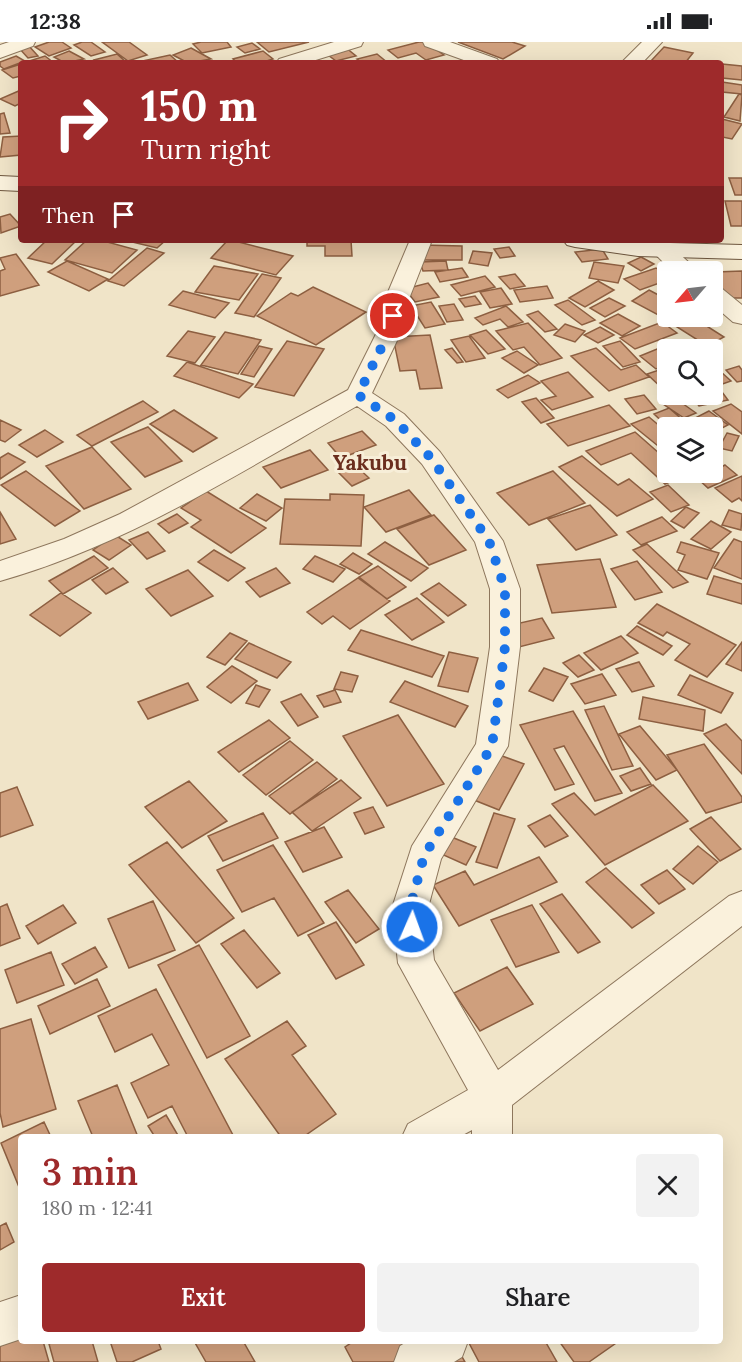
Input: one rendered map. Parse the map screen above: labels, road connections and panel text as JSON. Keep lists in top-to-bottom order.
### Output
{
  "districts": ["Yakubu"],
  "north": "bottom left",
  "page": {
    "status": "12:38",
    "turn": ["150 m", "Turn right"],
    "then": "Then",
    "heading": ["3 min", "180 m · 12:41"],
    "buttons": ["Exit", "Share"]
  }
}
